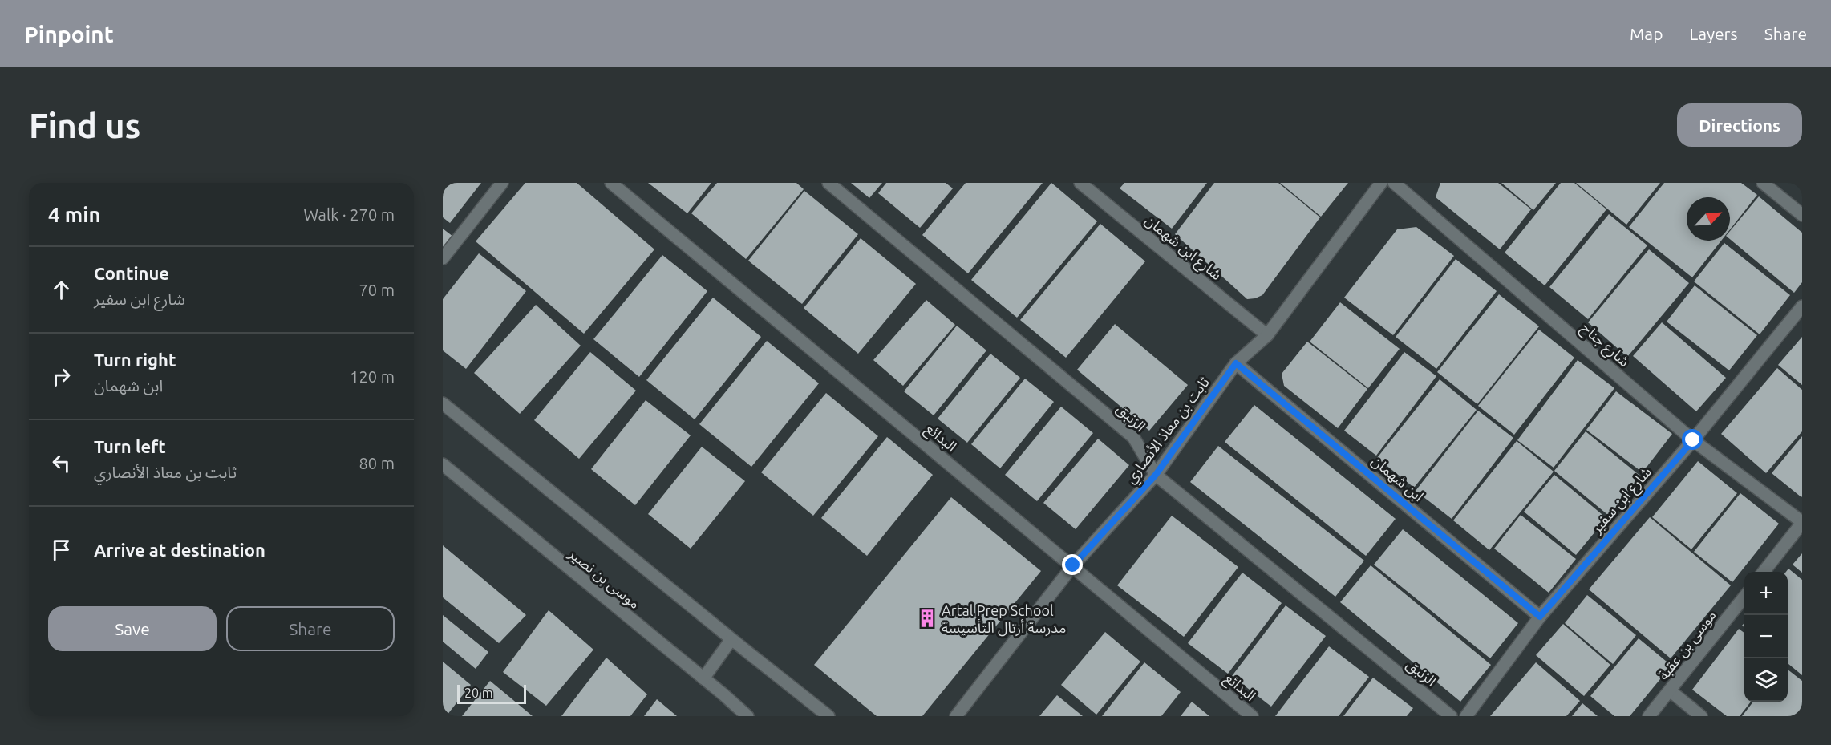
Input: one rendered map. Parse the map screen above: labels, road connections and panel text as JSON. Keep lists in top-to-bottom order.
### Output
{
  "streets": {
    "street": [
      "شارع ابن شهمان",
      "شارع جناح",
      "الزنبق",
      "ثابت بن معاذ الأنصاري",
      "البدائع",
      "ابن شهمان",
      "شارع ابن سفير",
      "موسى بن نصير",
      "موسى بن عقبة"
    ]
  },
  "crossings": [
    ["شارع ابن شهمان", "ثابت بن معاذ الأنصاري"],
    ["شارع جناح", "شارع ابن سفير"],
    ["الزنبق", "ثابت بن معاذ الأنصاري"],
    ["ثابت بن معاذ الأنصاري", "البدائع"],
    ["ثابت بن معاذ الأنصاري", "ابن شهمان"],
    ["ابن شهمان", "شارع ابن سفير"]
  ],
  "places": {
    "building": ["Artal Prep School مدرسة أرتال التأسيسة"]
  },
  "scale_bar": "20 m",
  "north": "top right",
  "page": {
    "header": "Pinpoint",
    "nav": ["Map", "Layers", "Share"],
    "buttons": [
      "Directions",
      ["Save", "Share"]
    ],
    "title": "Find us",
    "heading": ["4 min", "Walk · 270 m"],
    "list": [
      ["Continue", "شارع ابن سفير", "70 m"],
      ["Turn right", "ابن شهمان", "120 m"],
      ["Turn left", "ثابت بن معاذ الأنصاري", "80 m"],
      "Arrive at destination"
    ],
    "map_buttons": ["+", "−"],
    "scale": "20 m"
  }
}
